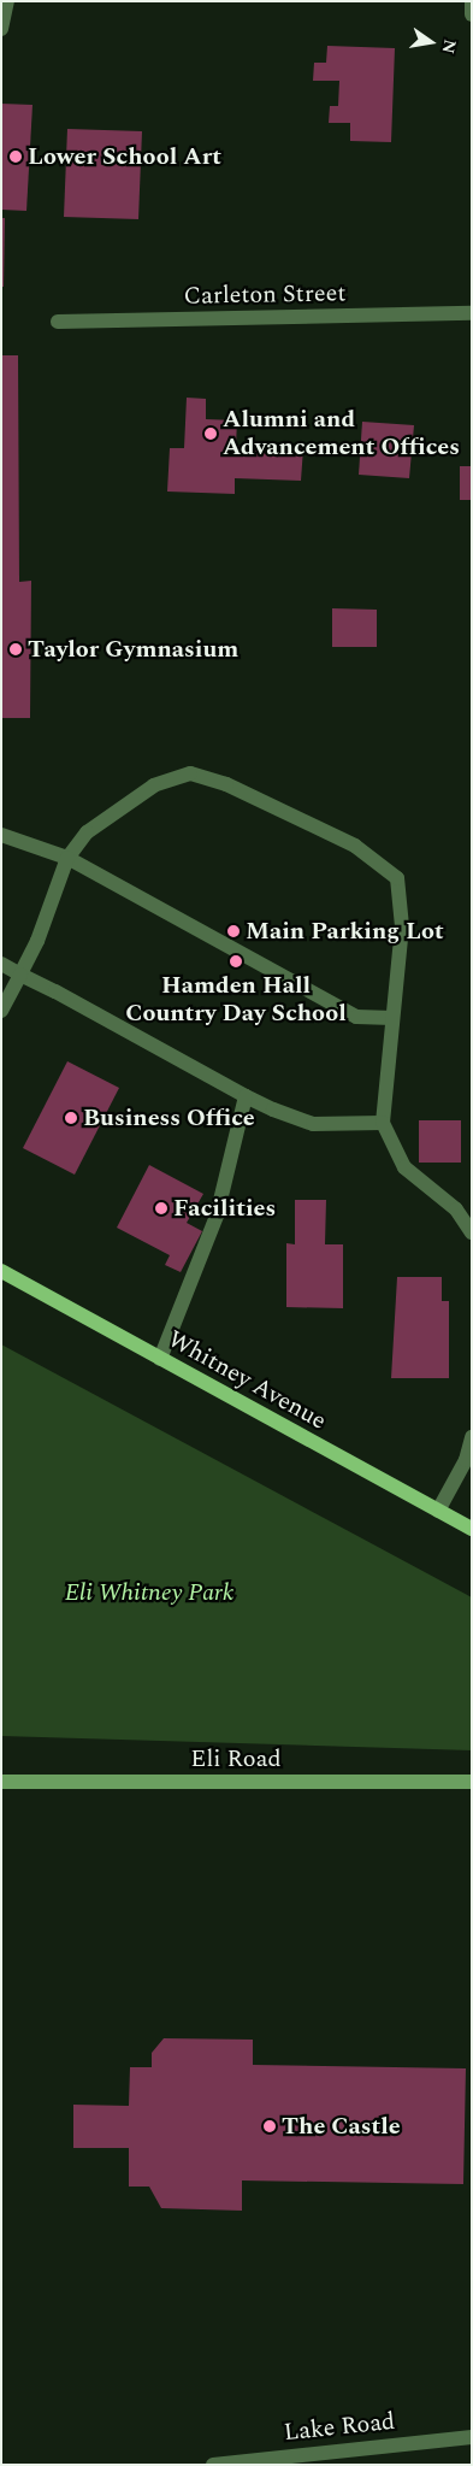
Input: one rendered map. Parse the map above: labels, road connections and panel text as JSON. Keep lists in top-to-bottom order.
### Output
{
  "streets": {
    "main road": ["Whitney Avenue", "Eli Road"],
    "street": ["Carleton Street", "Lake Road"]
  },
  "parks": ["Eli Whitney Park"],
  "places": [
    "Lower School Art",
    "Alumni and Advancement Offices",
    "Taylor Gymnasium",
    "Main Parking Lot",
    "Hamden Hall Country Day School",
    "Business Office",
    "Facilities",
    "The Castle"
  ],
  "north": "right"
}
